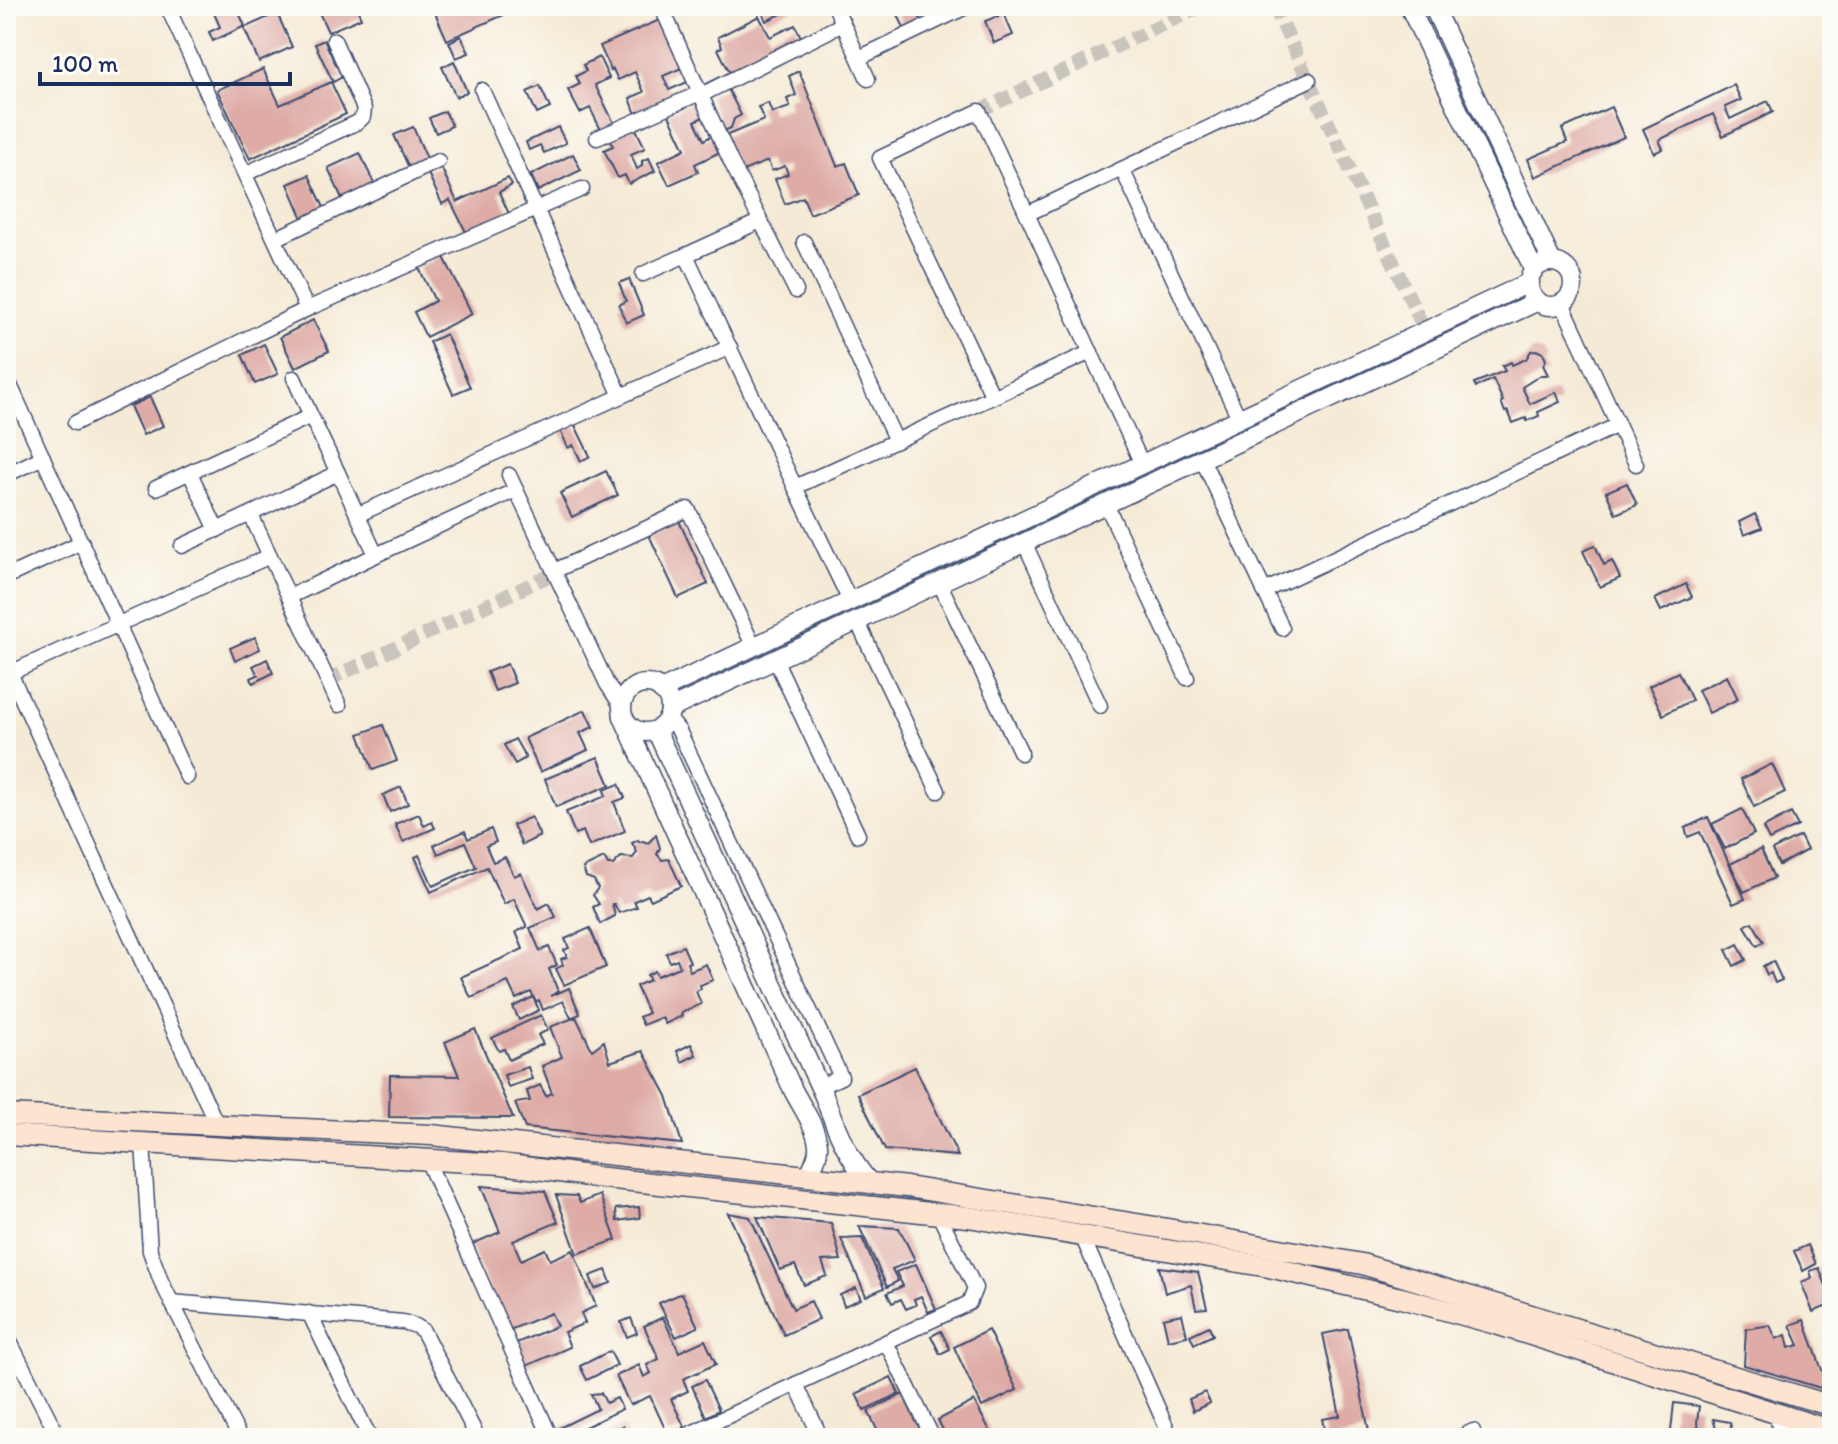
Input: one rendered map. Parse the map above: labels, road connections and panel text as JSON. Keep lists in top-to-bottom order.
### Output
{
  "scale_bar": "100 m"
}
